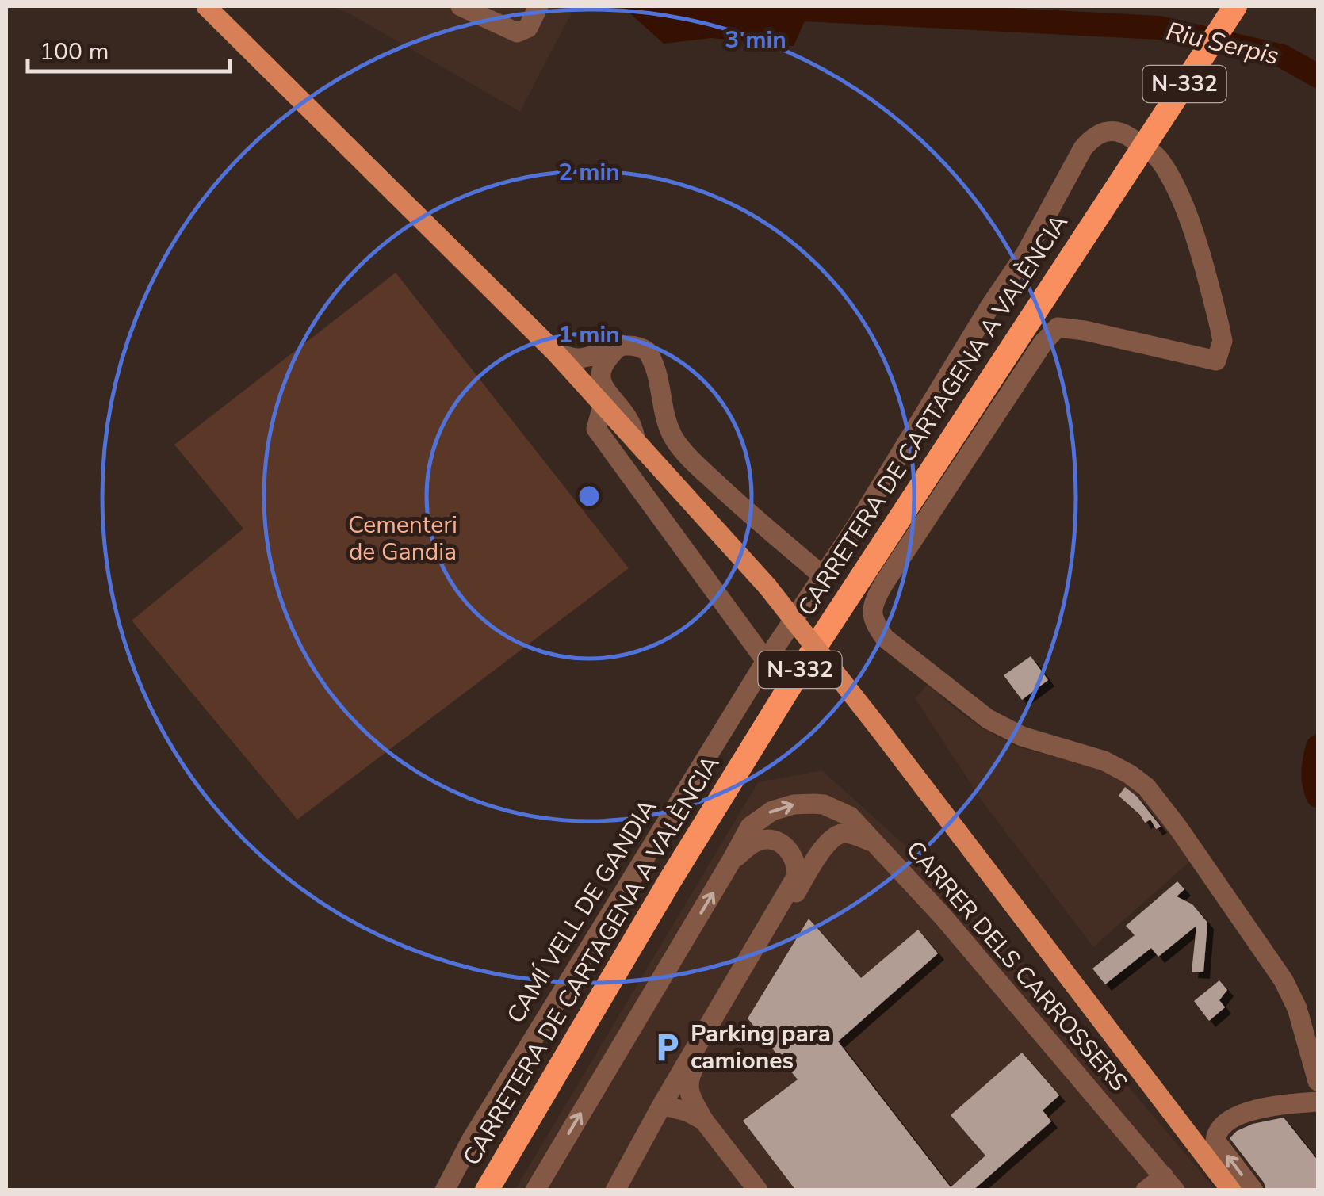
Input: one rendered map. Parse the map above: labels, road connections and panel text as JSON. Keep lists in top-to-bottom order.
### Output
{
  "streets": {
    "highway": ["N-332", "CARRETERA DE CARTAGENA A VALÈNCIA"],
    "street": ["CAMÍ VELL DE GANDIA", "CARRER DELS CARROSSERS"]
  },
  "water": ["Riu Serpis"],
  "parks": ["Cementeri de Gandia"],
  "places": {
    "parking": ["Parking para camiones"]
  },
  "scale_bar": "100 m",
  "rings": ["3 min", "2 min", "1 min"]
}
